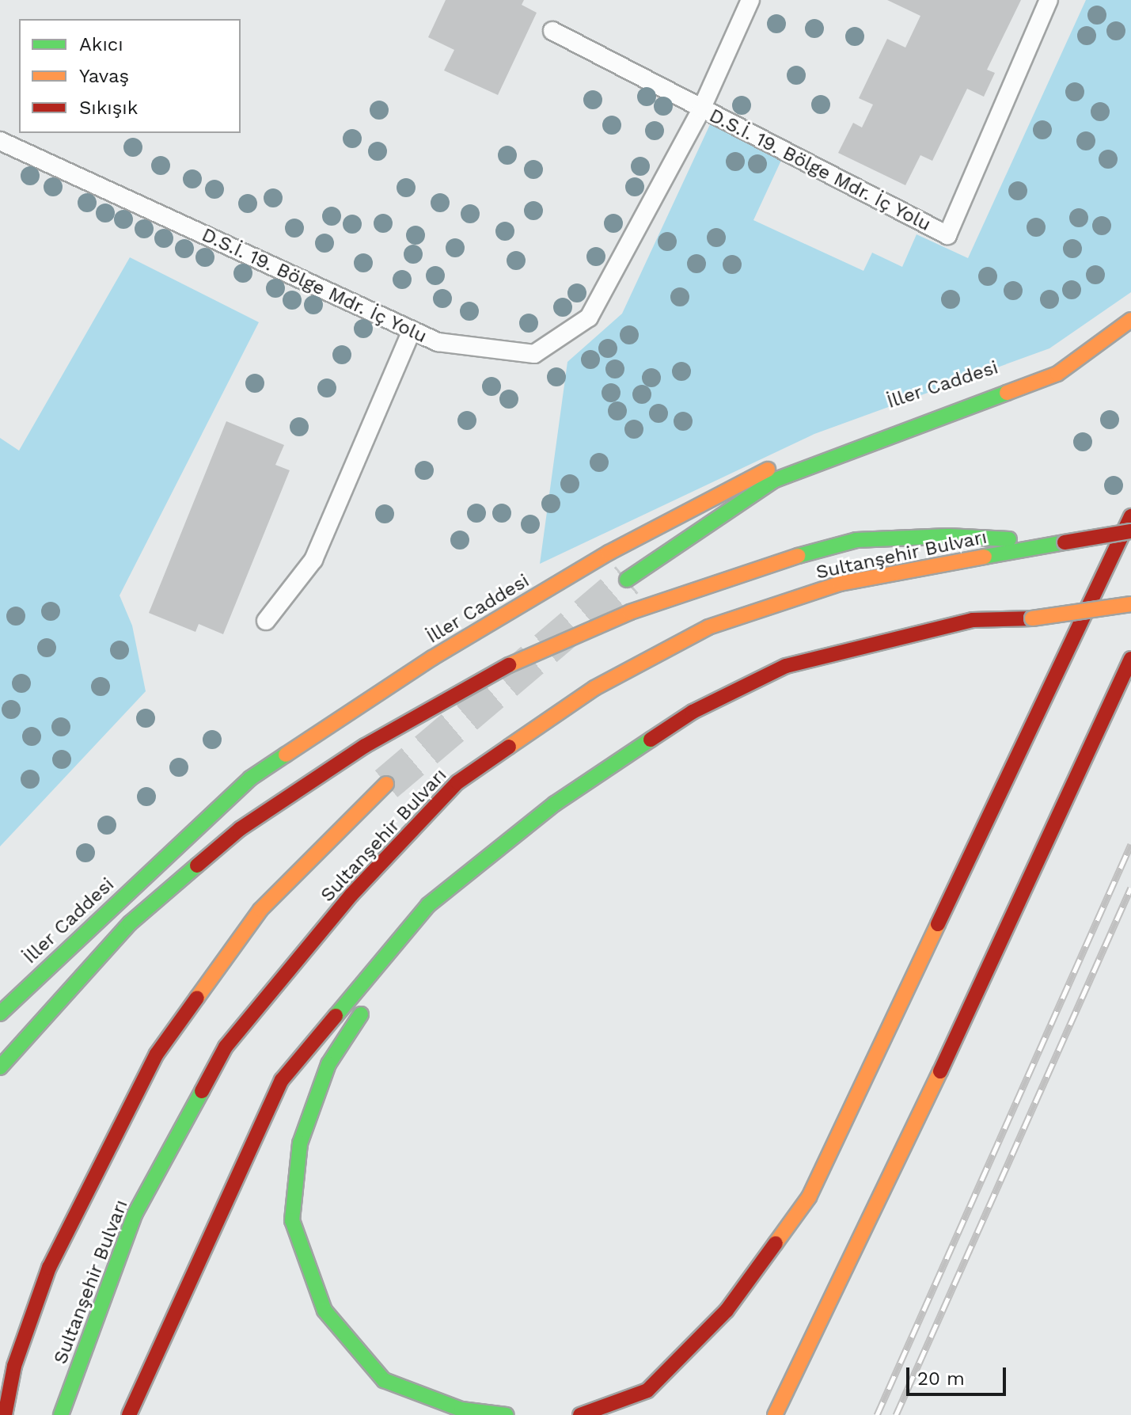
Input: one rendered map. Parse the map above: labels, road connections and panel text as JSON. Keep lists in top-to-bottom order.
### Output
{
  "streets": {
    "main road": ["İller Caddesi", "Sultanşehir Bulvarı"],
    "lane": ["D.S.İ. 19. Bölge Mdr. İç Yolu"]
  },
  "legend": ["Akıcı", "Yavaş", "Sıkışık"],
  "scale_bar": "20 m"
}
